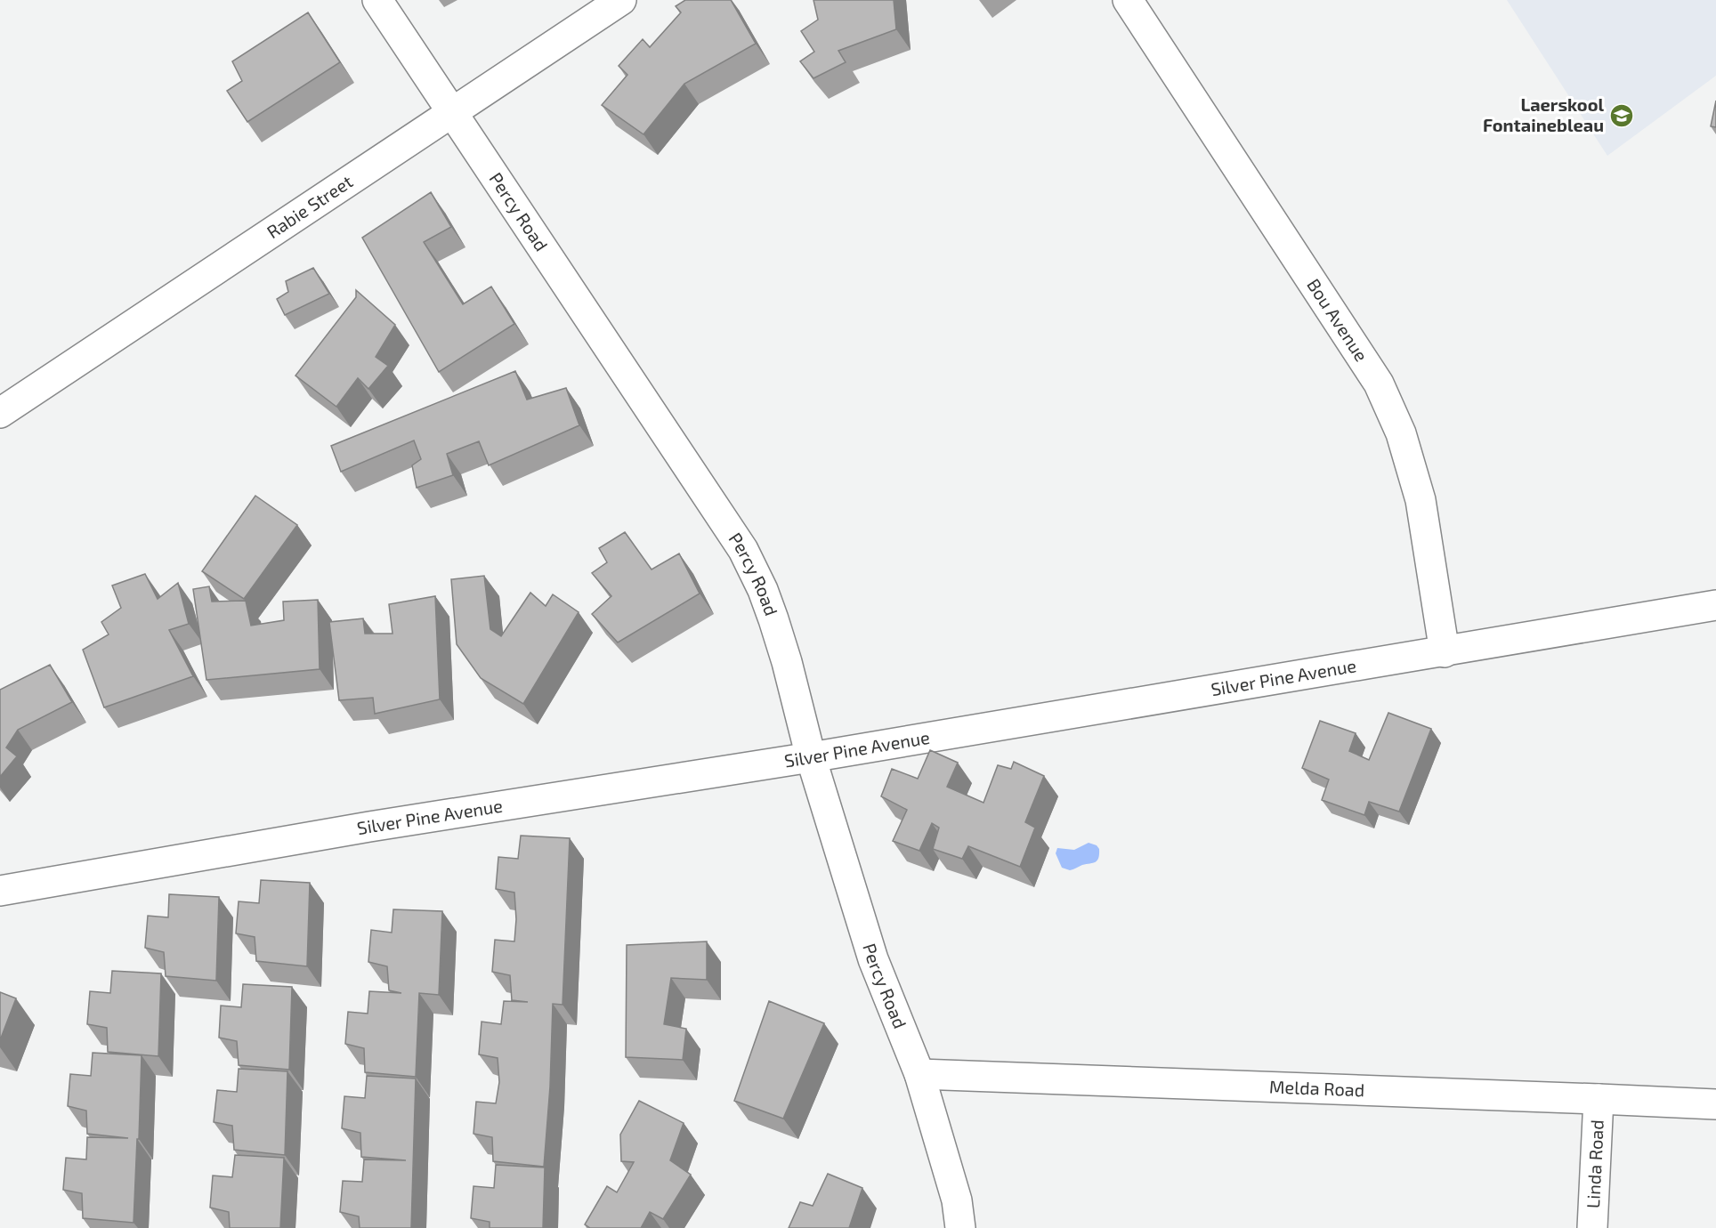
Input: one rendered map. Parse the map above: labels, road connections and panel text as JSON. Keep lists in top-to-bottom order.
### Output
{
  "streets": {
    "street": [
      "Rabie Street",
      "Percy Road",
      "Bou Avenue",
      "Silver Pine Avenue",
      "Melda Road",
      "Linda Road"
    ]
  },
  "crossings": [
    ["Rabie Street", "Percy Road"],
    ["Percy Road", "Silver Pine Avenue"],
    ["Percy Road", "Melda Road"],
    ["Bou Avenue", "Silver Pine Avenue"],
    ["Melda Road", "Linda Road"]
  ],
  "places": {
    "school or university": ["Laerskool Fontainebleau"]
  }
}
